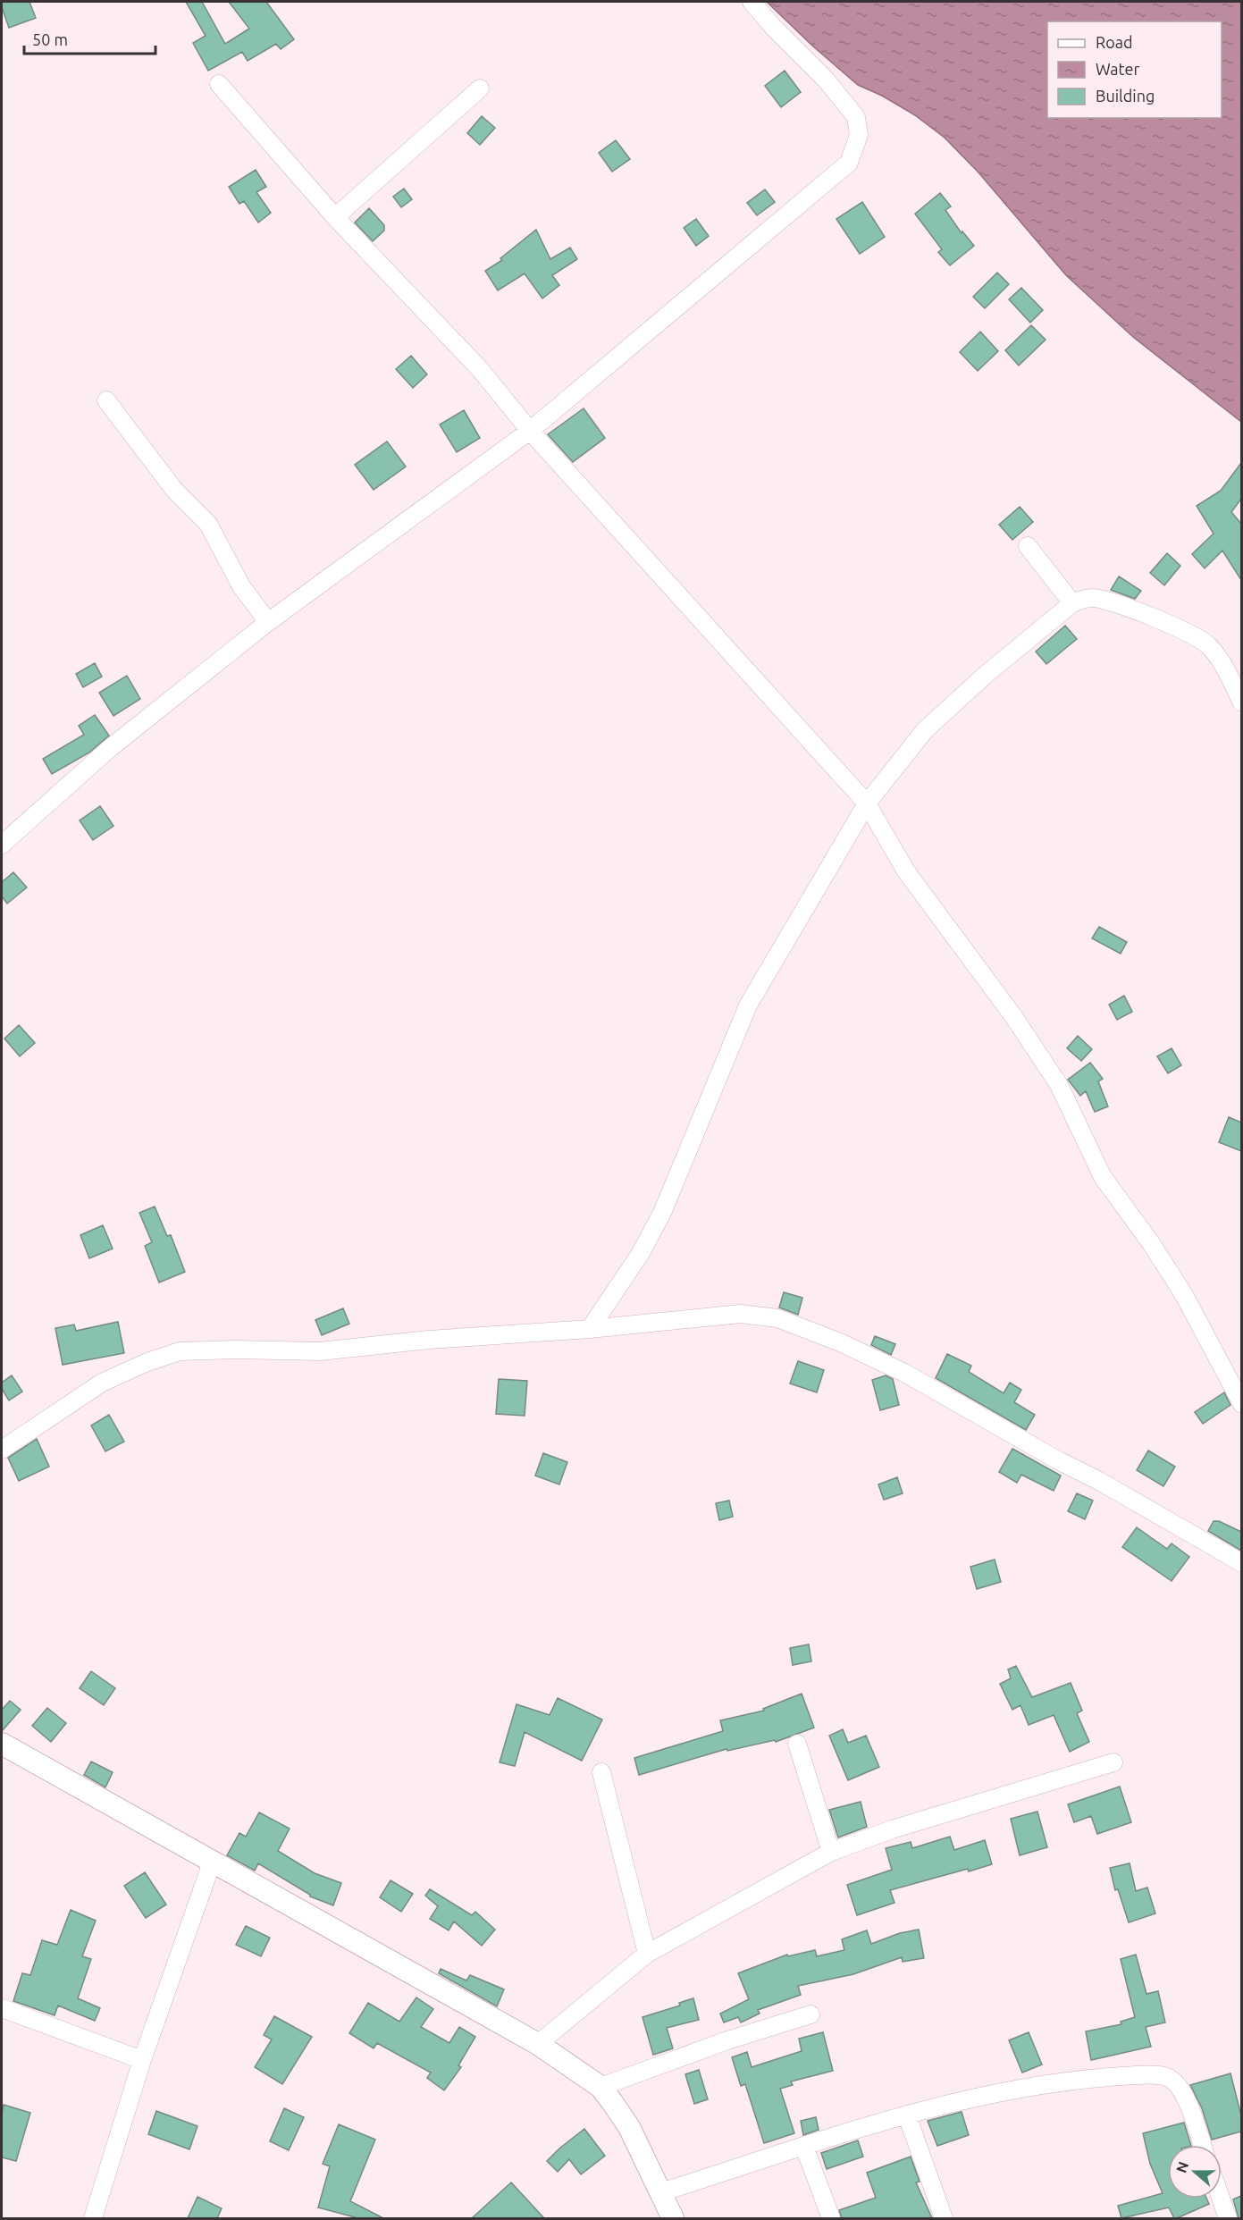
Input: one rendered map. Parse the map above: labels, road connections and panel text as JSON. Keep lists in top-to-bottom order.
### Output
{
  "legend": ["Road", "Water", "Building"],
  "scale_bar": "50 m",
  "north": "left"
}
